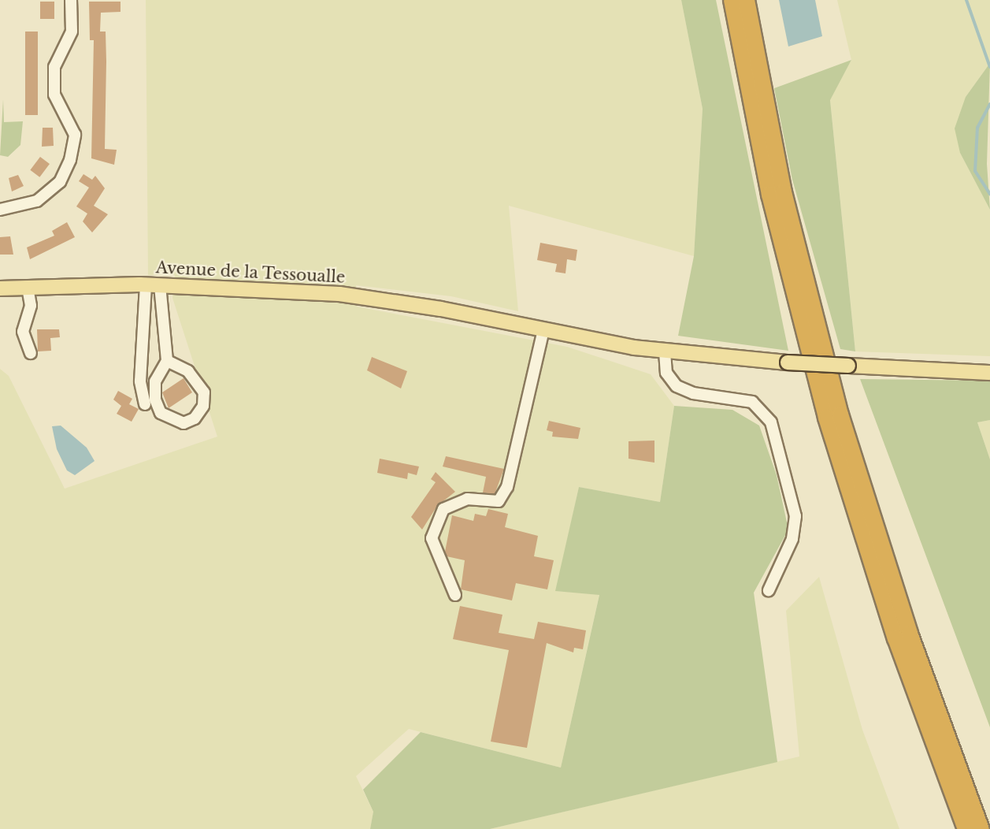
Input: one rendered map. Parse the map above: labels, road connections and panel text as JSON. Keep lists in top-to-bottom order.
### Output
{
  "streets": {
    "main road": ["Avenue de la Tessoualle"]
  }
}
